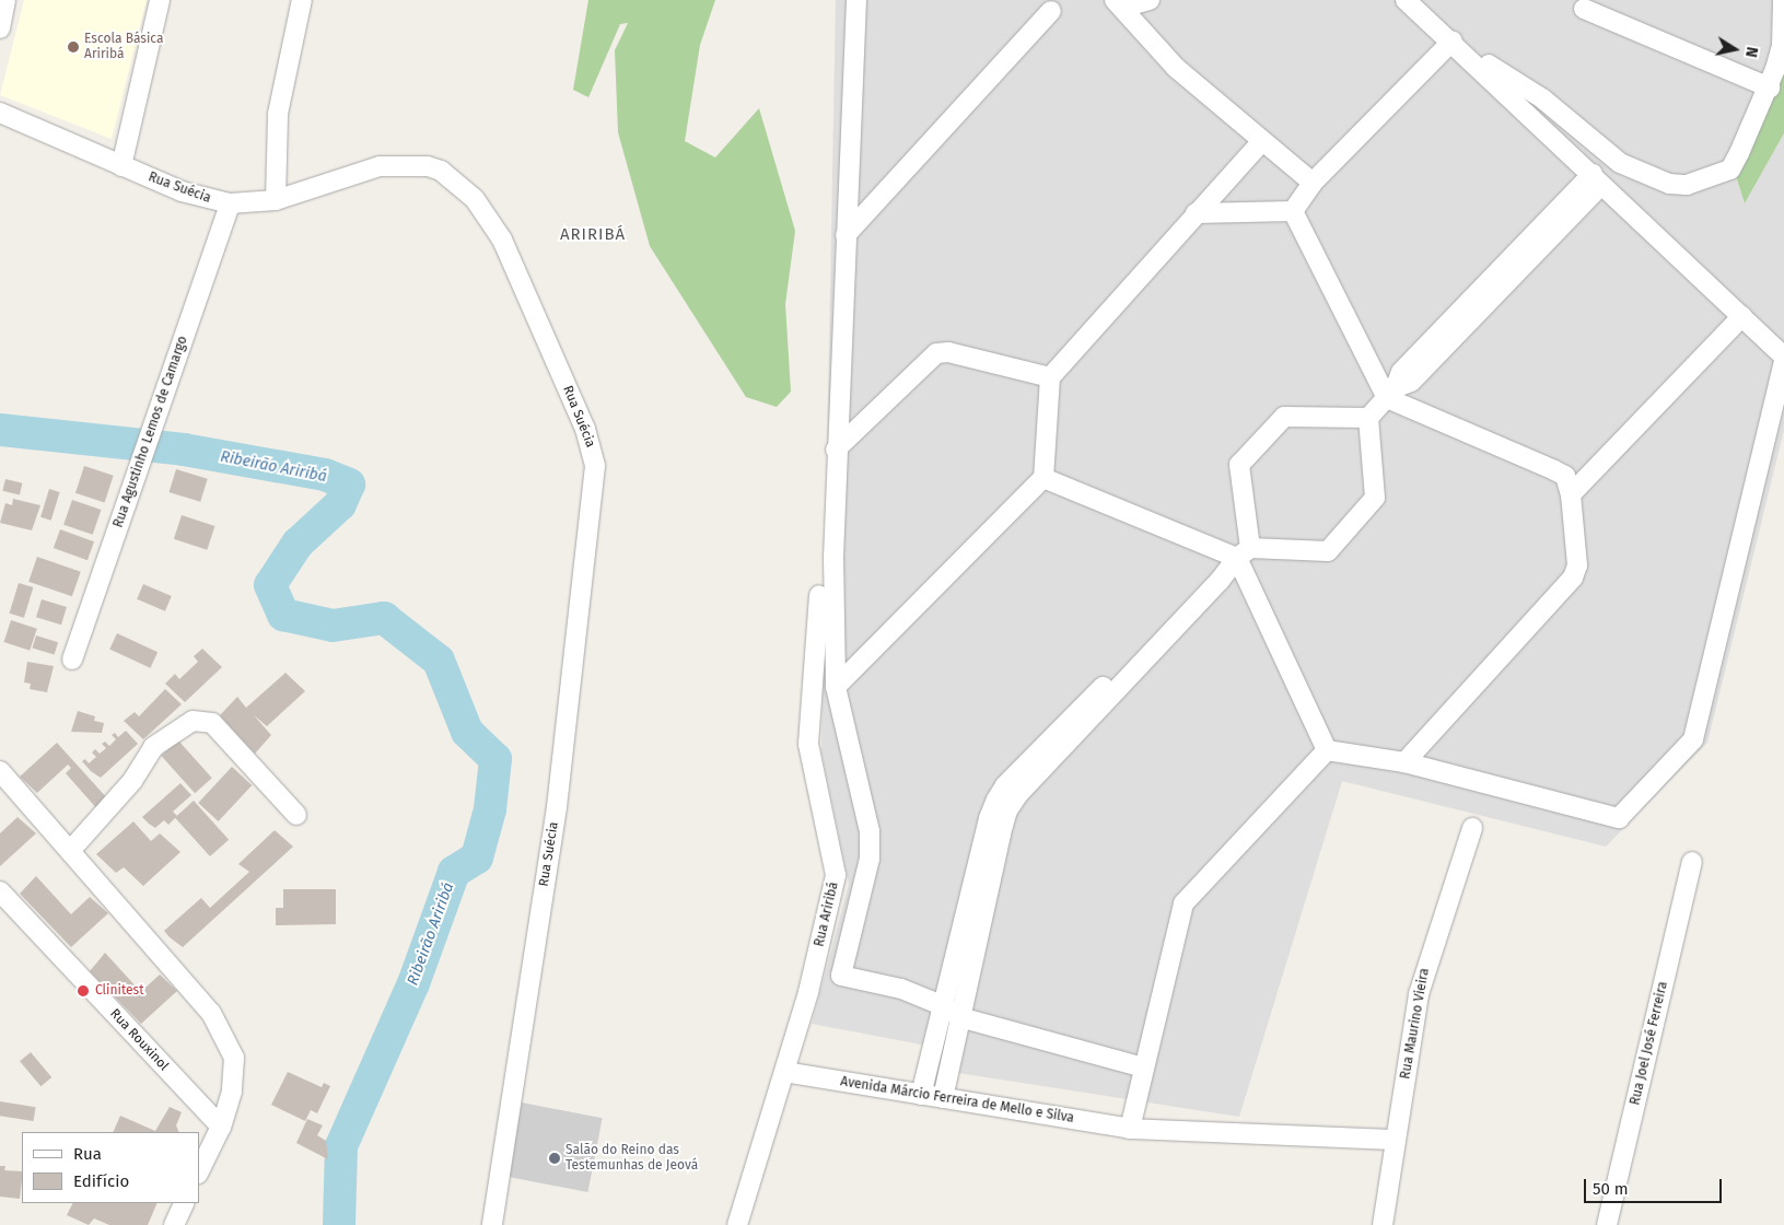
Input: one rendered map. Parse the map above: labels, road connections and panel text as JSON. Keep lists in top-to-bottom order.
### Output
{
  "streets": {
    "street": [
      "Rua Suécia",
      "Rua Agustinho Lemos de Camargo",
      "Rua Ariribá",
      "Rua Maurino Vieira",
      "Rua Rouxinol",
      "Rua Joel José Ferreira",
      "Avenida Márcio Ferreira de Mello e Silva"
    ]
  },
  "crossings": [
    ["Rua Suécia", "Rua Agustinho Lemos de Camargo"],
    ["Rua Ariribá", "Avenida Márcio Ferreira de Mello e Silva"],
    ["Rua Maurino Vieira", "Avenida Márcio Ferreira de Mello e Silva"]
  ],
  "districts": ["ARIRIBÁ"],
  "water": ["Ribeirão Ariribá"],
  "places": ["Escola Básica Ariribá", "Clinitest", "Salão do Reino das Testemunhas de Jeová"],
  "legend": ["Rua", "Edifício"],
  "scale_bar": "50 m",
  "north": "right"
}
